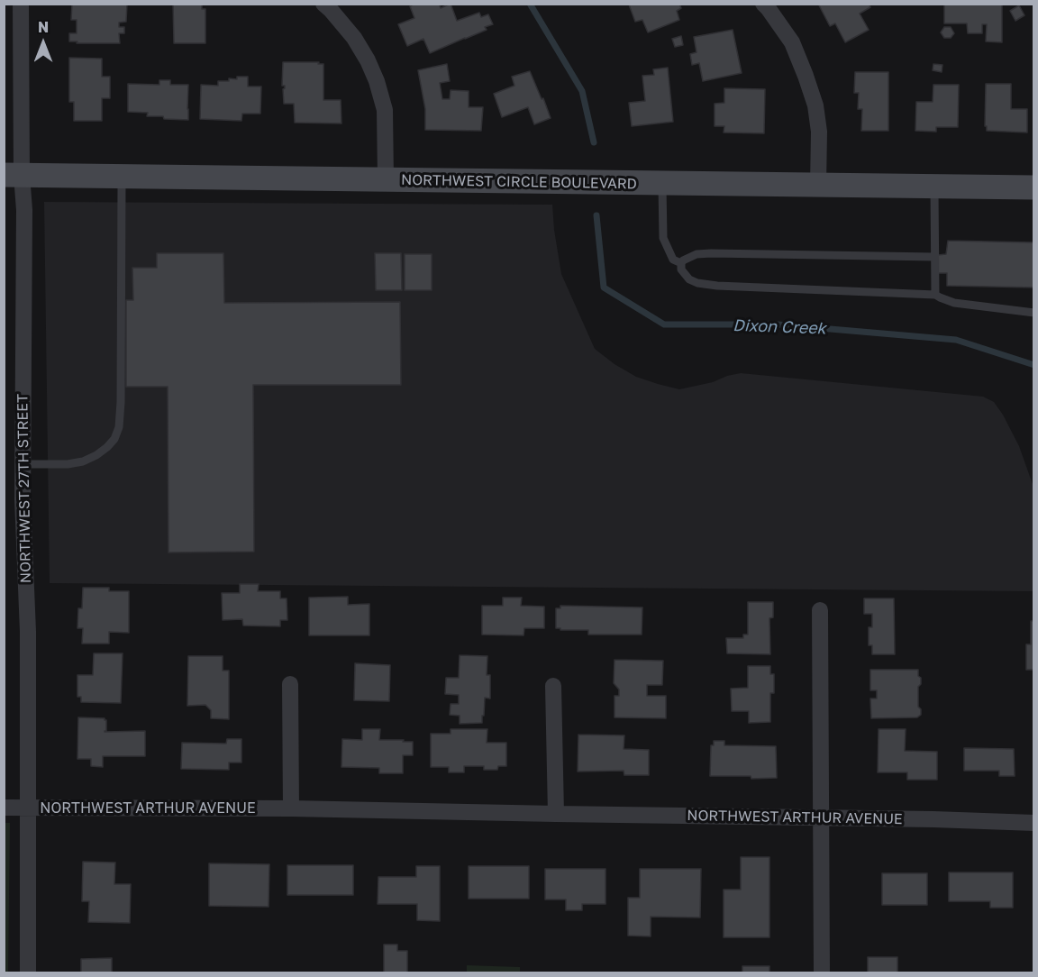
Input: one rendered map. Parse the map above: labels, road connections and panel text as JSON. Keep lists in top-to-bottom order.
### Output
{
  "streets": {
    "main road": ["NORTHWEST CIRCLE BOULEVARD"],
    "street": ["NORTHWEST 27TH STREET", "NORTHWEST ARTHUR AVENUE"]
  },
  "crossings": [
    ["NORTHWEST CIRCLE BOULEVARD", "NORTHWEST 27TH STREET"],
    ["NORTHWEST 27TH STREET", "NORTHWEST ARTHUR AVENUE"]
  ],
  "water": ["Dixon Creek"],
  "north": "top"
}
